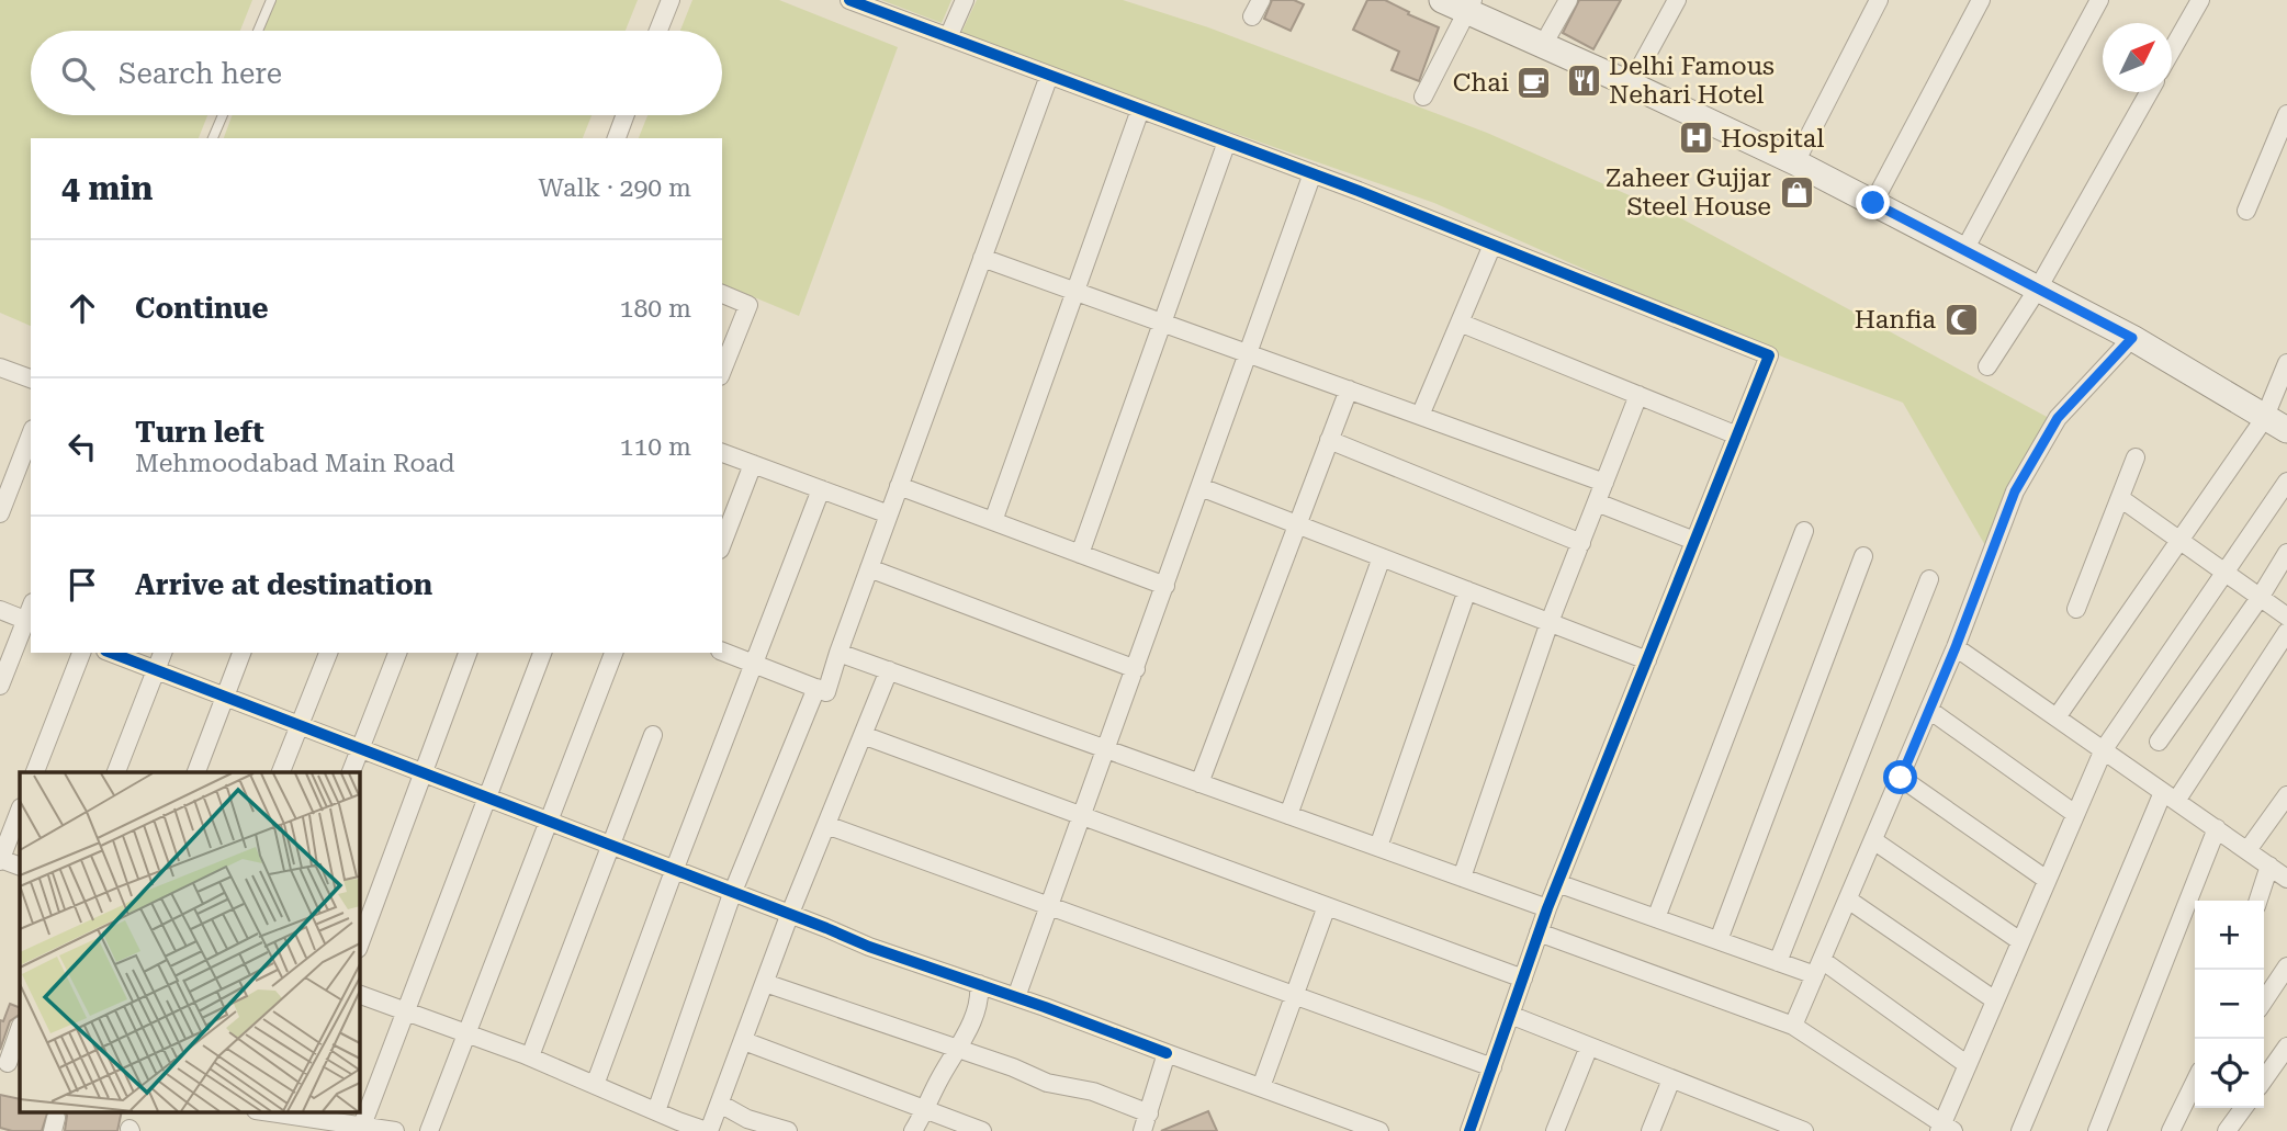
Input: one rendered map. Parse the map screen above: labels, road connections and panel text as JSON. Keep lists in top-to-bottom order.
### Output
{
  "places": {
    "restaurant": ["Delhi Famous Nehari Hotel"],
    "cafe": ["Chai"],
    "hospital": ["Hospital"],
    "shop": ["Zaheer Gujjar Steel House"],
    "mosque": ["Hanfia"]
  },
  "north": "top right",
  "page": {
    "search": "Search here",
    "heading": ["4 min", "Walk · 290 m"],
    "list": [
      ["Continue", "180 m"],
      ["Turn left", "Mehmoodabad Main Road", "110 m"],
      "Arrive at destination"
    ],
    "map_buttons": ["+", "−"]
  }
}
